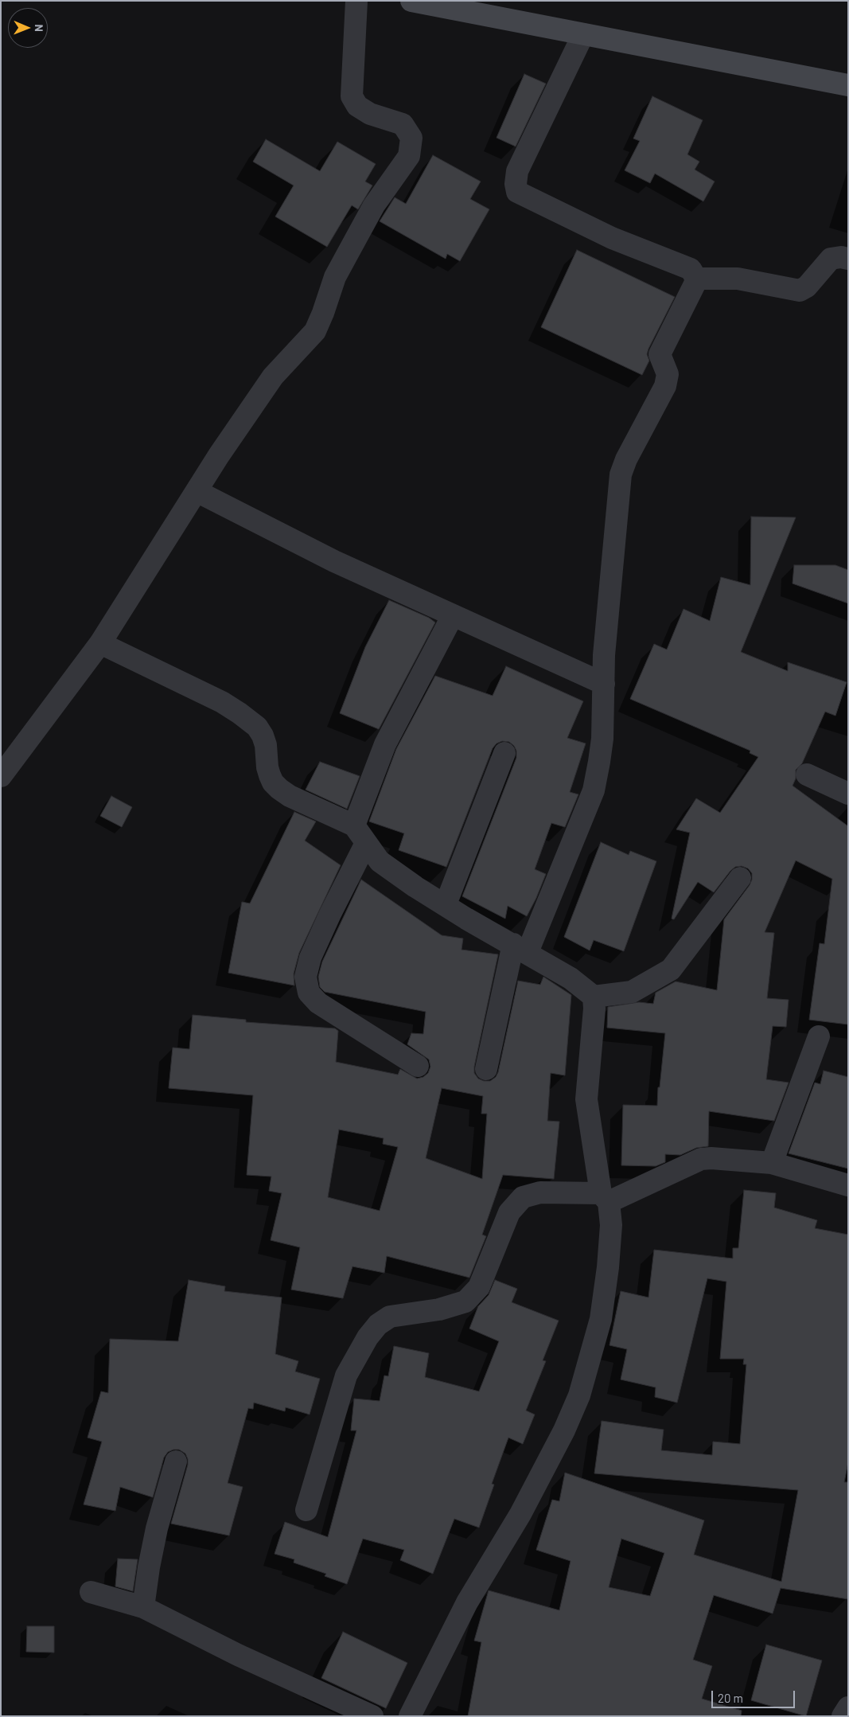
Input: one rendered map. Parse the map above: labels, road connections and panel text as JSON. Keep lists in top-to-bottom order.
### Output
{
  "scale_bar": "20 m",
  "north": "right"
}
